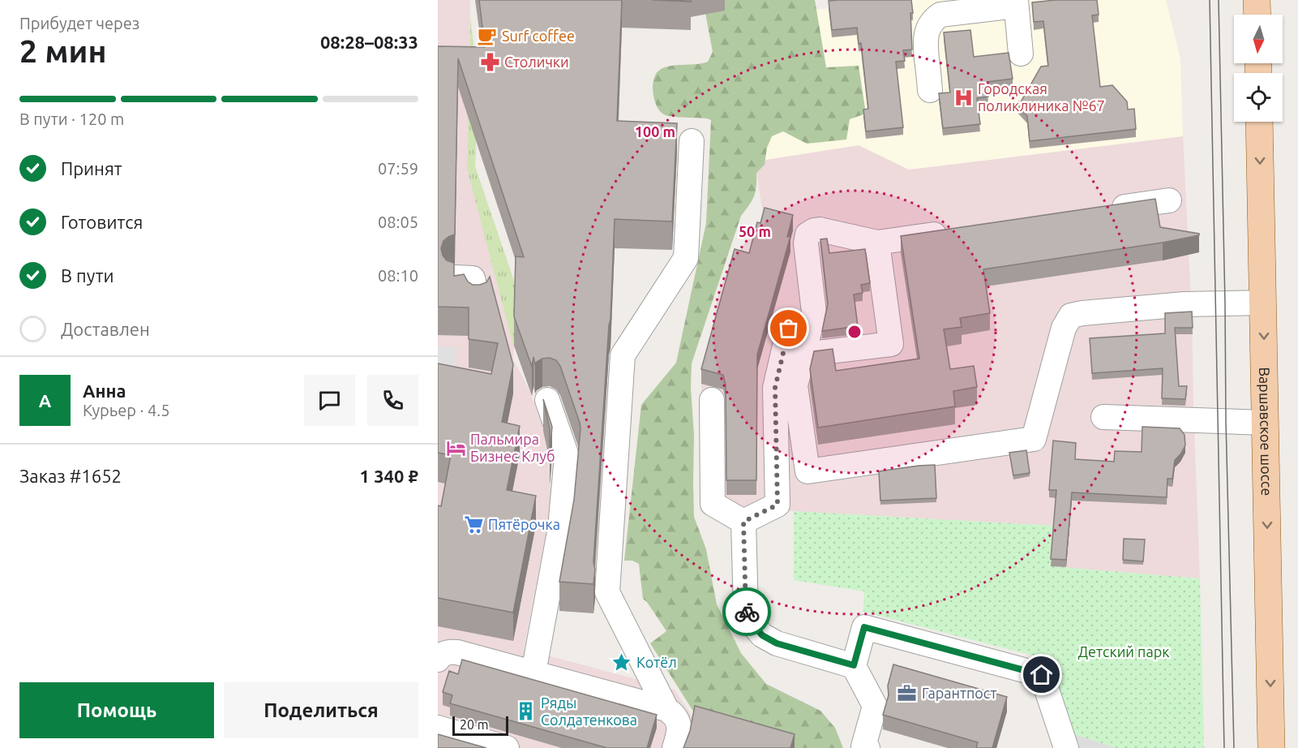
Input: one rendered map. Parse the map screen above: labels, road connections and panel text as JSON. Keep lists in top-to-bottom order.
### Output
{
  "streets": {
    "main road": ["Варшавское шоссе"]
  },
  "one_way": ["Варшавское шоссе"],
  "parks": ["Детский парк"],
  "places": {
    "cafe": ["Surf coffee"],
    "pharmacy": ["Столички"],
    "hospital": ["Городская поликлиника №67"],
    "hotel": ["Пальмира Бизнес Клуб"],
    "supermarket": ["Пятёрочка"],
    "place": ["Котёл"],
    "office": ["Гарантпост"],
    "building": ["Ряды Солдатенкова"]
  },
  "scale_bar": "20 m",
  "north": "bottom",
  "page": {
    "heading": ["2 мин", "Прибудет через", "08:28–08:33"],
    "panel": [
      "Анна",
      "Курьер · 4.5",
      "Заказ #1652",
      "1 340 ₽"
    ],
    "bar": "В пути · 120 m",
    "list": [
      ["Принят", "07:59"],
      ["Готовится", "08:05"],
      ["В пути", "08:10"],
      "Доставлен"
    ],
    "round": "А",
    "buttons": ["Помощь", "Поделиться"],
    "scale": "20 m"
  },
  "rings": ["100 m", "50 m"]
}
